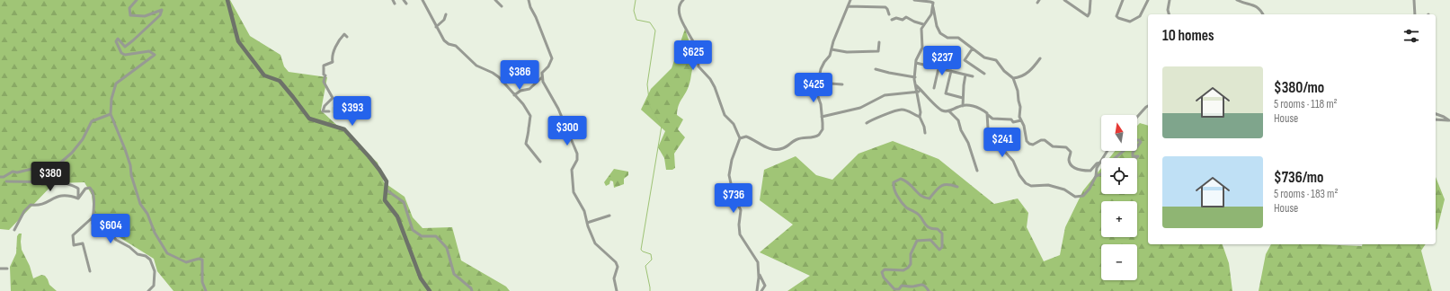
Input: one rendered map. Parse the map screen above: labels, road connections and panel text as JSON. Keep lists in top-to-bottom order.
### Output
{
  "north": "top",
  "page": {
    "heading": "10 homes",
    "price": [
      "$625",
      "$237",
      "$386",
      "$425",
      "$393",
      "$300",
      "$241",
      "$380",
      "$736",
      "$604"
    ],
    "list": [
      {
        "name": "$380/mo",
        "note": "5 rooms · 118 m² · House"
      },
      {
        "name": "$736/mo",
        "note": "5 rooms · 183 m² · House"
      }
    ],
    "map_buttons": ["+", "−"]
  }
}
